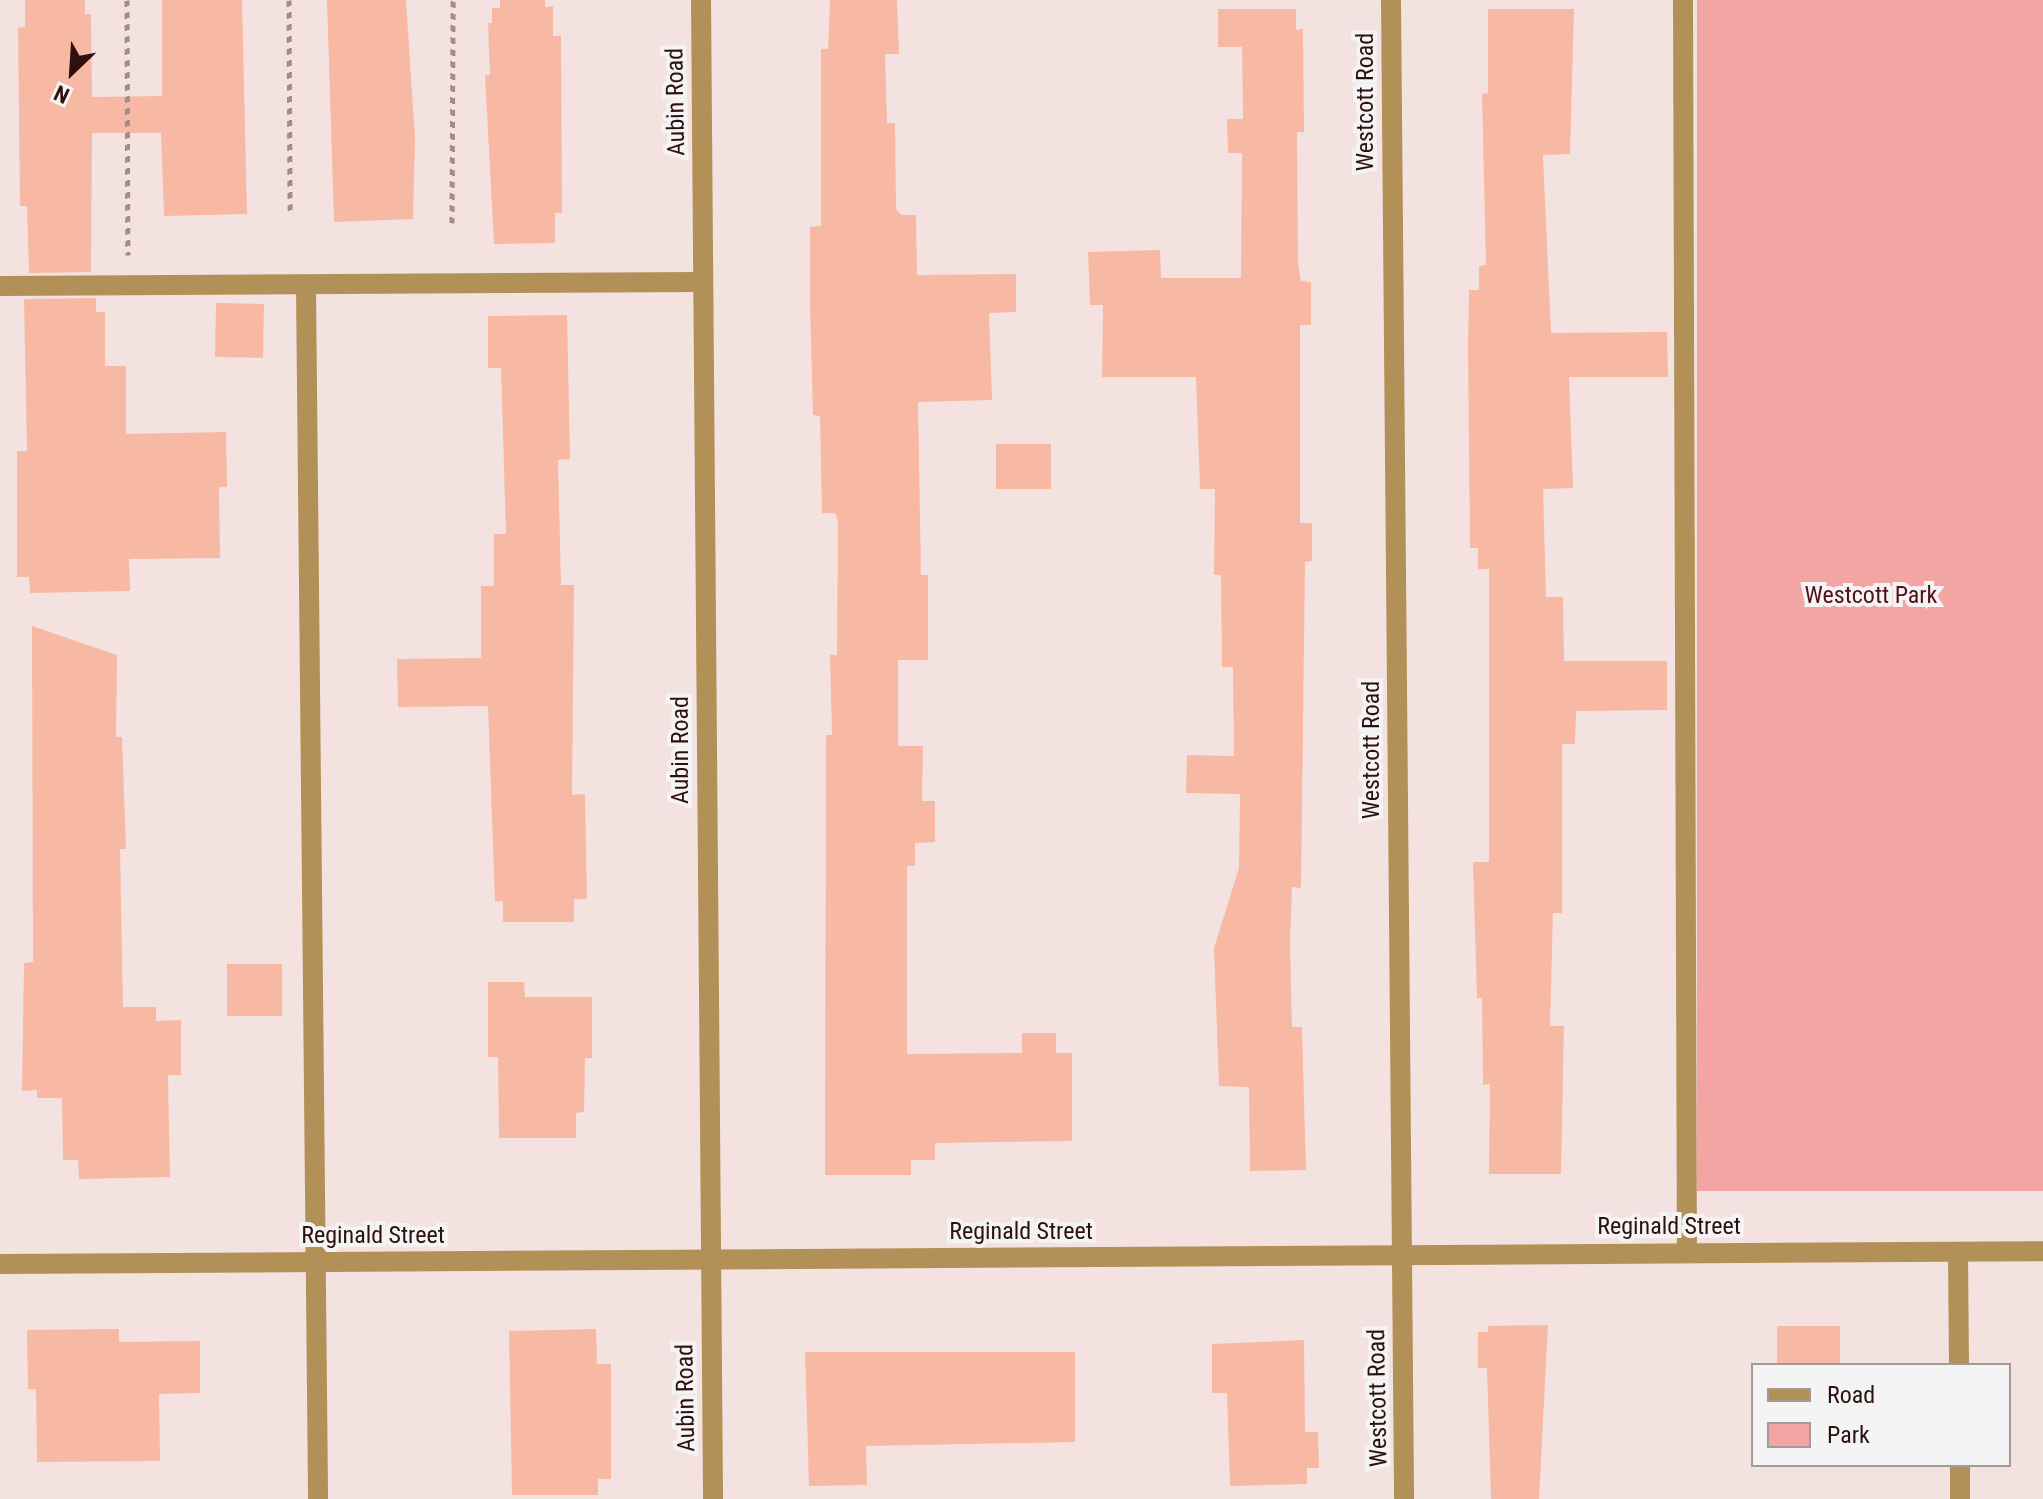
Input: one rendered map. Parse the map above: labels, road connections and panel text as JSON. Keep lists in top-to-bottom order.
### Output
{
  "streets": {
    "street": ["Aubin Road", "Westcott Road", "Reginald Street"]
  },
  "crossings": [
    ["Aubin Road", "Reginald Street"],
    ["Westcott Road", "Reginald Street"]
  ],
  "parks": ["Westcott Park"],
  "legend": ["Road", "Park"],
  "north": "bottom left"
}
